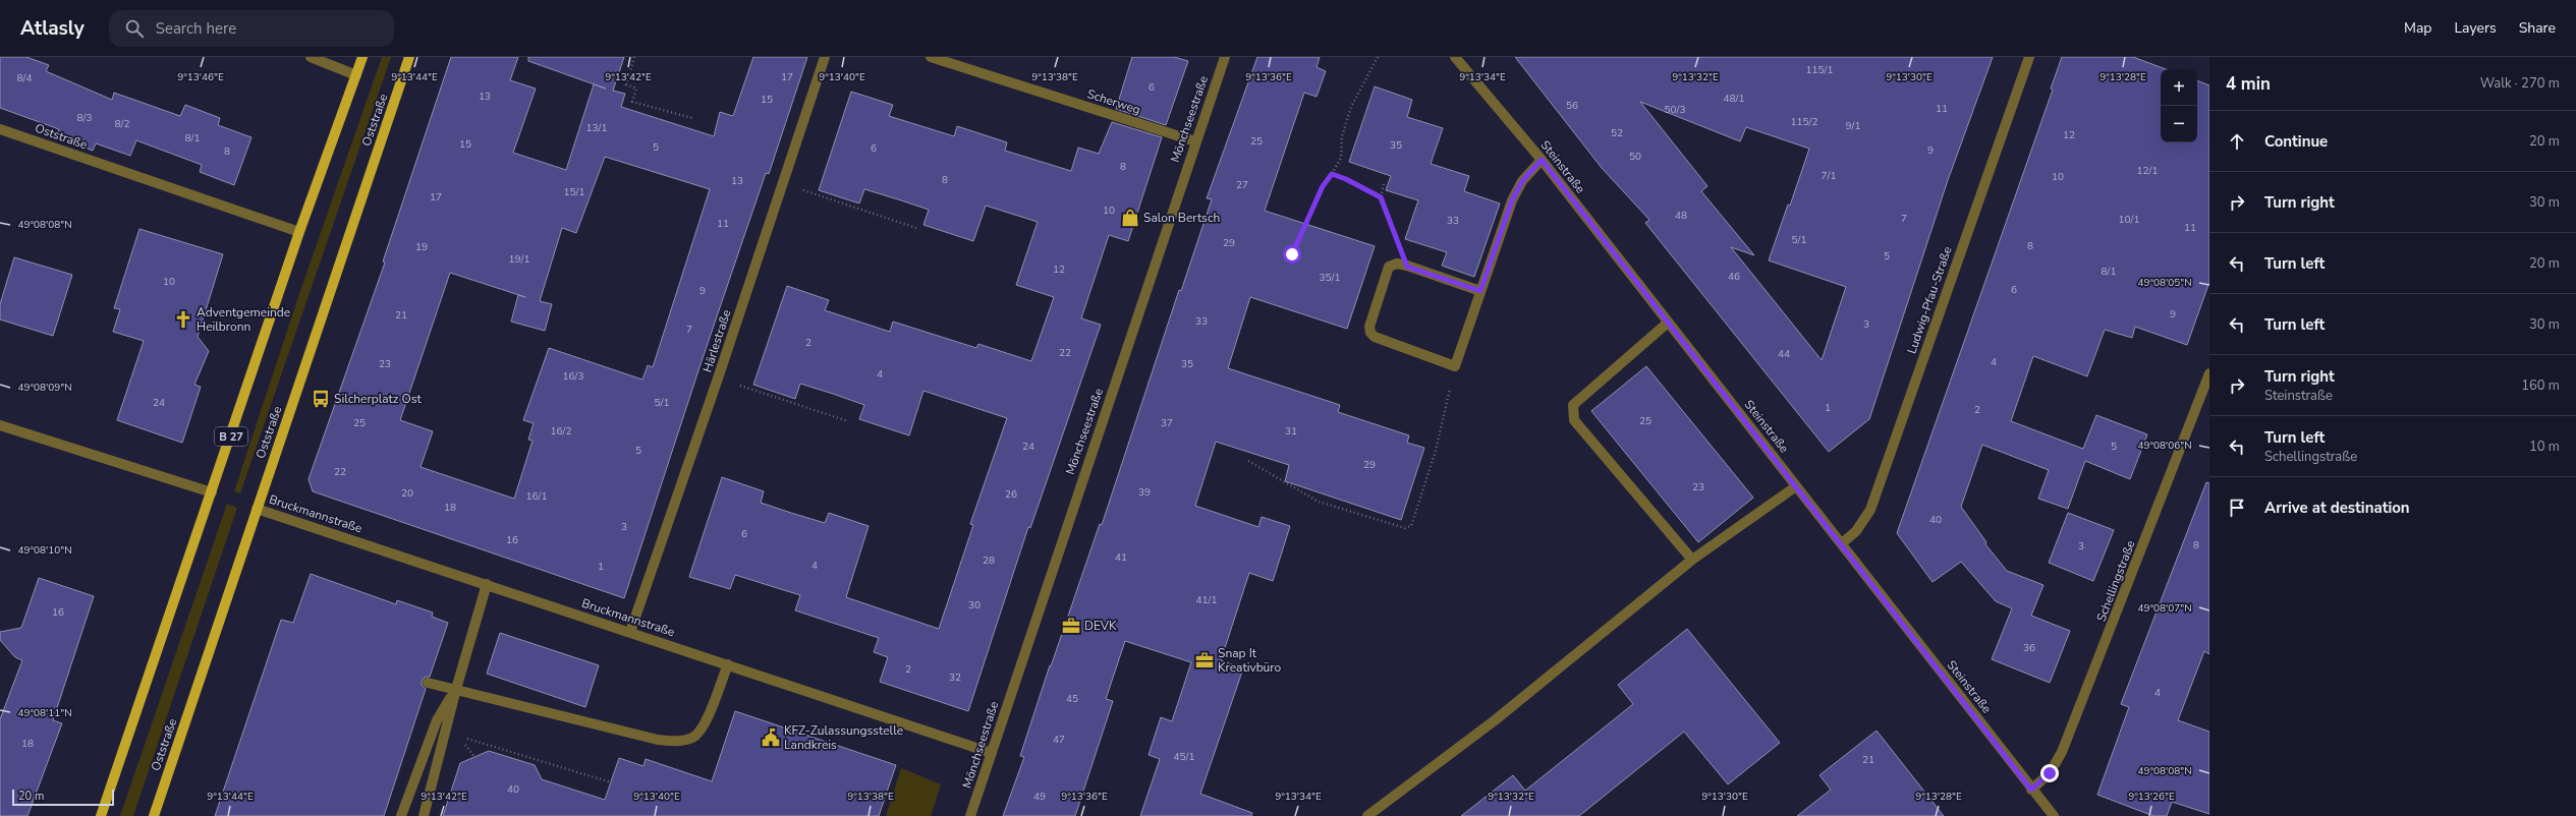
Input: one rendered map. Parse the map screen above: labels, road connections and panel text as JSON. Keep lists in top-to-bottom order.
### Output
{
  "streets": {
    "main road": ["Oststraße", "B 27"],
    "street": [
      "Scherweg",
      "Mönchseestraße",
      "Steinstraße",
      "Ludwig-Pfau-Straße",
      "Härlestraße",
      "Bruckmannstraße",
      "Schellingstraße"
    ]
  },
  "crossings": [
    ["Scherweg", "Mönchseestraße"],
    ["Mönchseestraße", "Bruckmannstraße"],
    ["Oststraße", "B 27"],
    ["Oststraße", "Bruckmannstraße"],
    ["Steinstraße", "Ludwig-Pfau-Straße"],
    ["Steinstraße", "Schellingstraße"],
    ["Härlestraße", "Bruckmannstraße"]
  ],
  "places": {
    "shop": ["Salon Bertsch"],
    "church": ["Adventgemeinde Heilbronn"],
    "bus stop": ["Silcherplatz Ost"],
    "office": ["DEVK", "Snap It Kreativbüro"],
    "public building": ["KFZ-Zulassungsstelle Landkreis"]
  },
  "house_numbers": [
    "115/1",
    "17",
    "8/4",
    "6",
    "13",
    "48/1",
    "15",
    "56",
    "11",
    "50/3",
    "8/3",
    "115/2",
    "8/2",
    "9/1",
    "13/1",
    "52",
    "12",
    "8/1",
    "25",
    "15",
    "35",
    "5",
    "6",
    "9",
    "8",
    "50",
    "8",
    "12/1",
    "7/1",
    "10",
    "8",
    "13",
    "27",
    "15/1",
    "17",
    "10",
    "48",
    "7",
    "10/1",
    "33",
    "11",
    "11",
    "5/1",
    "29",
    "8",
    "19",
    "5",
    "19/1",
    "12",
    "8/1",
    "46",
    "35/1",
    "10",
    "6",
    "9",
    "9",
    "21",
    "33",
    "3",
    "7",
    "2",
    "22",
    "44",
    "4",
    "23",
    "35",
    "4",
    "16/3",
    "24",
    "5/1",
    "1",
    "2",
    "25",
    "25",
    "37",
    "16/2",
    "31",
    "24",
    "5",
    "5",
    "29",
    "22",
    "23",
    "39",
    "20",
    "26",
    "16/1",
    "18",
    "40",
    "3",
    "6",
    "16",
    "8",
    "3",
    "41",
    "28",
    "4",
    "1",
    "41/1",
    "30",
    "16",
    "36",
    "2",
    "32",
    "4",
    "45",
    "47",
    "18",
    "45/1",
    "21",
    "40",
    "49"
  ],
  "scale_bar": "20 m",
  "page": {
    "header": "Atlasly",
    "search": "Search here",
    "nav": ["Map", "Layers", "Share"],
    "heading": ["4 min", "Walk · 270 m"],
    "map_buttons": ["+", "−"],
    "list": [
      ["Continue", "20 m"],
      ["Turn right", "30 m"],
      ["Turn left", "20 m"],
      ["Turn left", "30 m"],
      ["Turn right", "Steinstraße", "160 m"],
      ["Turn left", "Schellingstraße", "10 m"],
      "Arrive at destination"
    ],
    "scale": "20 m"
  },
  "coordinates": [
    "9°13'46\"E",
    "9°13'44\"E",
    "9°13'42\"E",
    "9°13'40\"E",
    "9°13'38\"E",
    "9°13'36\"E",
    "9°13'34\"E",
    "9°13'32\"E",
    "9°13'30\"E",
    "9°13'28\"E",
    "49°08'08\"N",
    "49°08'05\"N",
    "49°08'09\"N",
    "49°08'06\"N",
    "49°08'10\"N",
    "49°08'07\"N",
    "49°08'11\"N",
    "9°13'26\"E"
  ]
}
